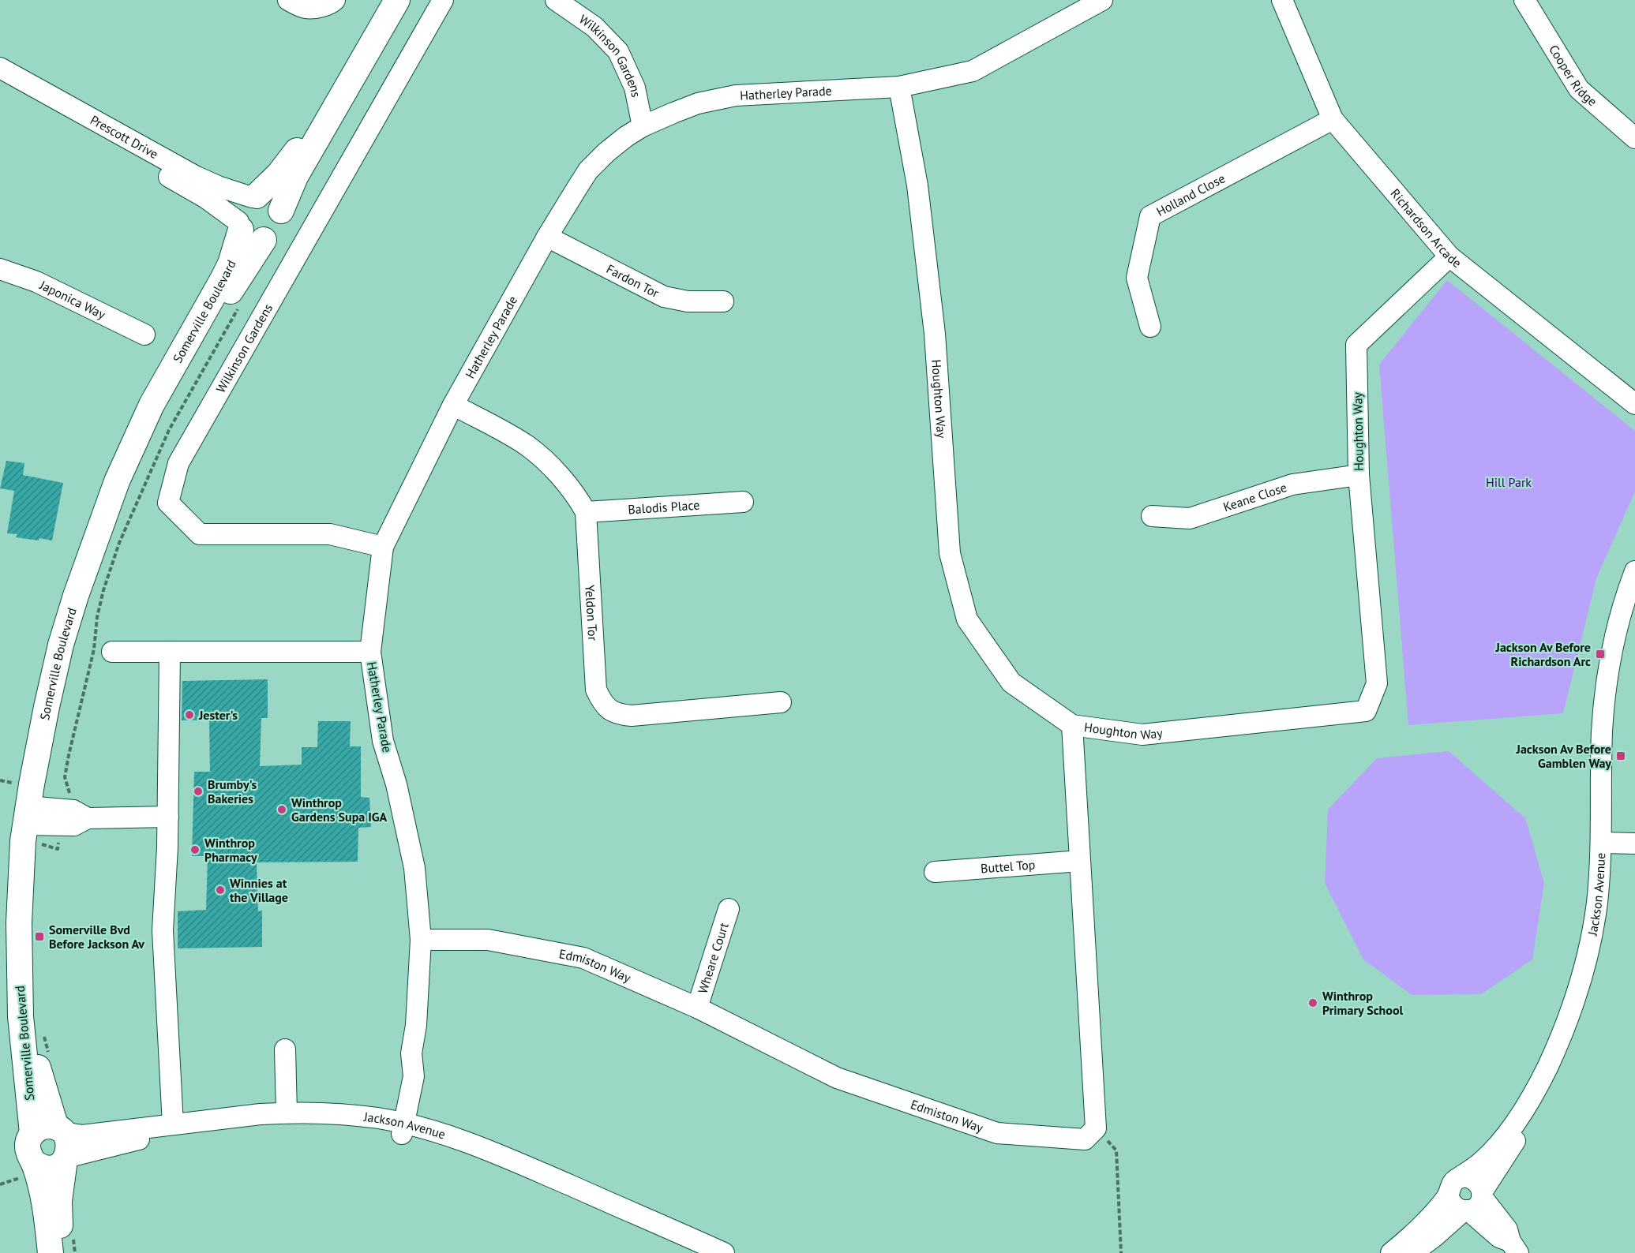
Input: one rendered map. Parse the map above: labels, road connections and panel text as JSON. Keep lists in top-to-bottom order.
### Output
{
  "streets": {
    "main road": ["Somerville Boulevard"],
    "street": [
      "Wilkinson Gardens",
      "Cooper Ridge",
      "Hatherley Parade",
      "Prescott Drive",
      "Holland Close",
      "Richardson Arcade",
      "Fardon Tor",
      "Japonica Way",
      "Houghton Way",
      "Keane Close",
      "Balodis Place",
      "Yeldon Tor",
      "Buttel Top",
      "Jackson Avenue",
      "Wheare Court",
      "Edmiston Way"
    ]
  },
  "crossings": [
    ["Wilkinson Gardens", "Hatherley Parade"],
    ["Hatherley Parade", "Fardon Tor"],
    ["Hatherley Parade", "Houghton Way"],
    ["Hatherley Parade", "Yeldon Tor"],
    ["Hatherley Parade", "Jackson Avenue"],
    ["Hatherley Parade", "Edmiston Way"],
    ["Prescott Drive", "Somerville Boulevard"],
    ["Holland Close", "Richardson Arcade"],
    ["Richardson Arcade", "Houghton Way"],
    ["Somerville Boulevard", "Jackson Avenue"],
    ["Houghton Way", "Keane Close"],
    ["Balodis Place", "Yeldon Tor"],
    ["Wheare Court", "Edmiston Way"]
  ],
  "parks": ["Hill Park"],
  "places": {
    "transit": ["Jackson Av Before Richardson Arc", "Jackson Av Before Gamblen Way", "Somerville Bvd Before Jackson Av"],
    "other": [
      "Jester's",
      "Brumby's Bakeries",
      "Winthrop Gardens Supa IGA",
      "Winthrop Pharmacy",
      "Winnies at the Village",
      "Winthrop Primary School"
    ]
  }
}
